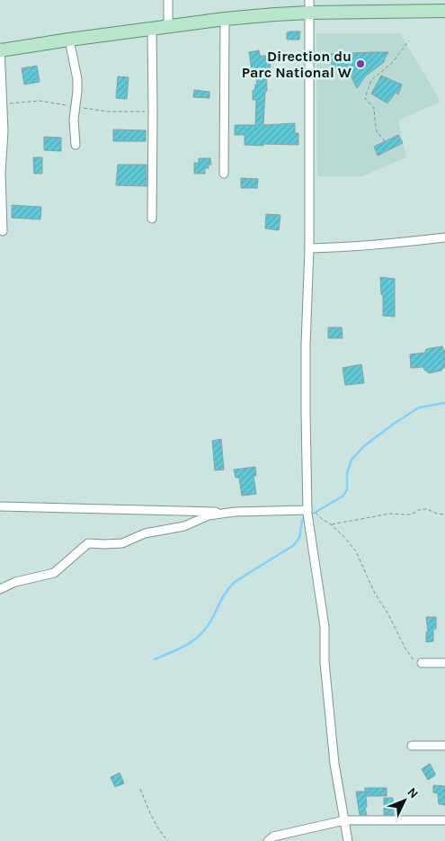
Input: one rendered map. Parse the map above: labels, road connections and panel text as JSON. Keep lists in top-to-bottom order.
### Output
{
  "places": ["Direction du Parc National W"],
  "north": "top right"
}
